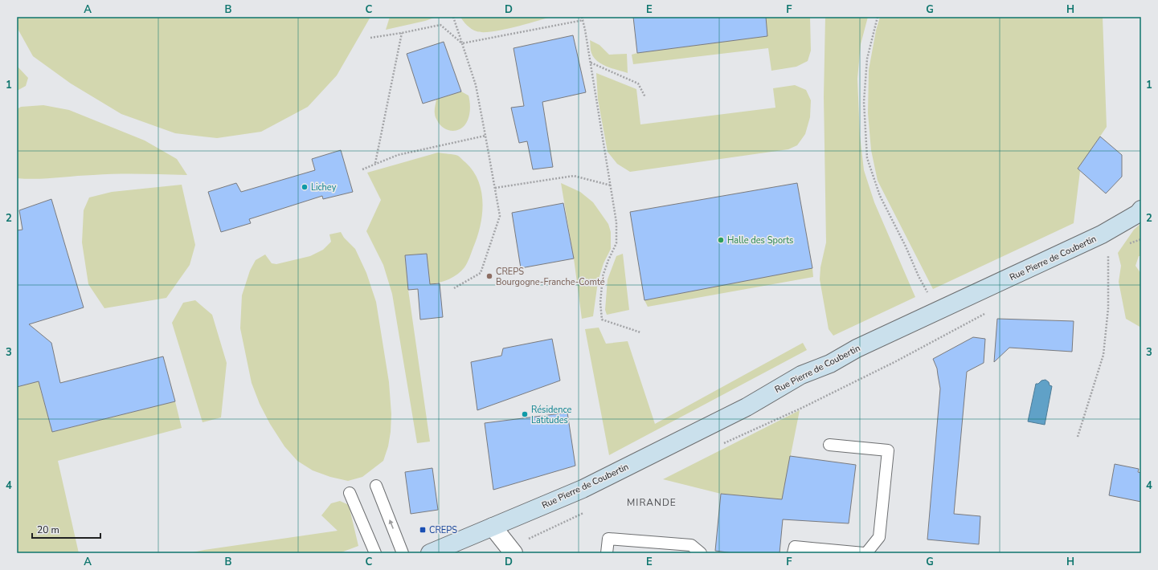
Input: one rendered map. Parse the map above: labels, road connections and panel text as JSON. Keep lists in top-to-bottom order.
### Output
{
  "streets": {
    "main road": ["Rue Pierre de Coubertin"]
  },
  "districts": ["MIRANDE"],
  "places": {
    "other": [
      "Lichey",
      "Halle des Sports",
      "CREPS Bourgogne-Franche-Comté",
      "Résidence Latitudes"
    ],
    "transit": ["CREPS"]
  },
  "scale_bar": "20 m",
  "grid": {
    "columns": [
      "A",
      "B",
      "C",
      "D",
      "E",
      "F",
      "G",
      "H"
    ],
    "rows": [
      "1",
      "2",
      "3",
      "4"
    ]
  }
}
